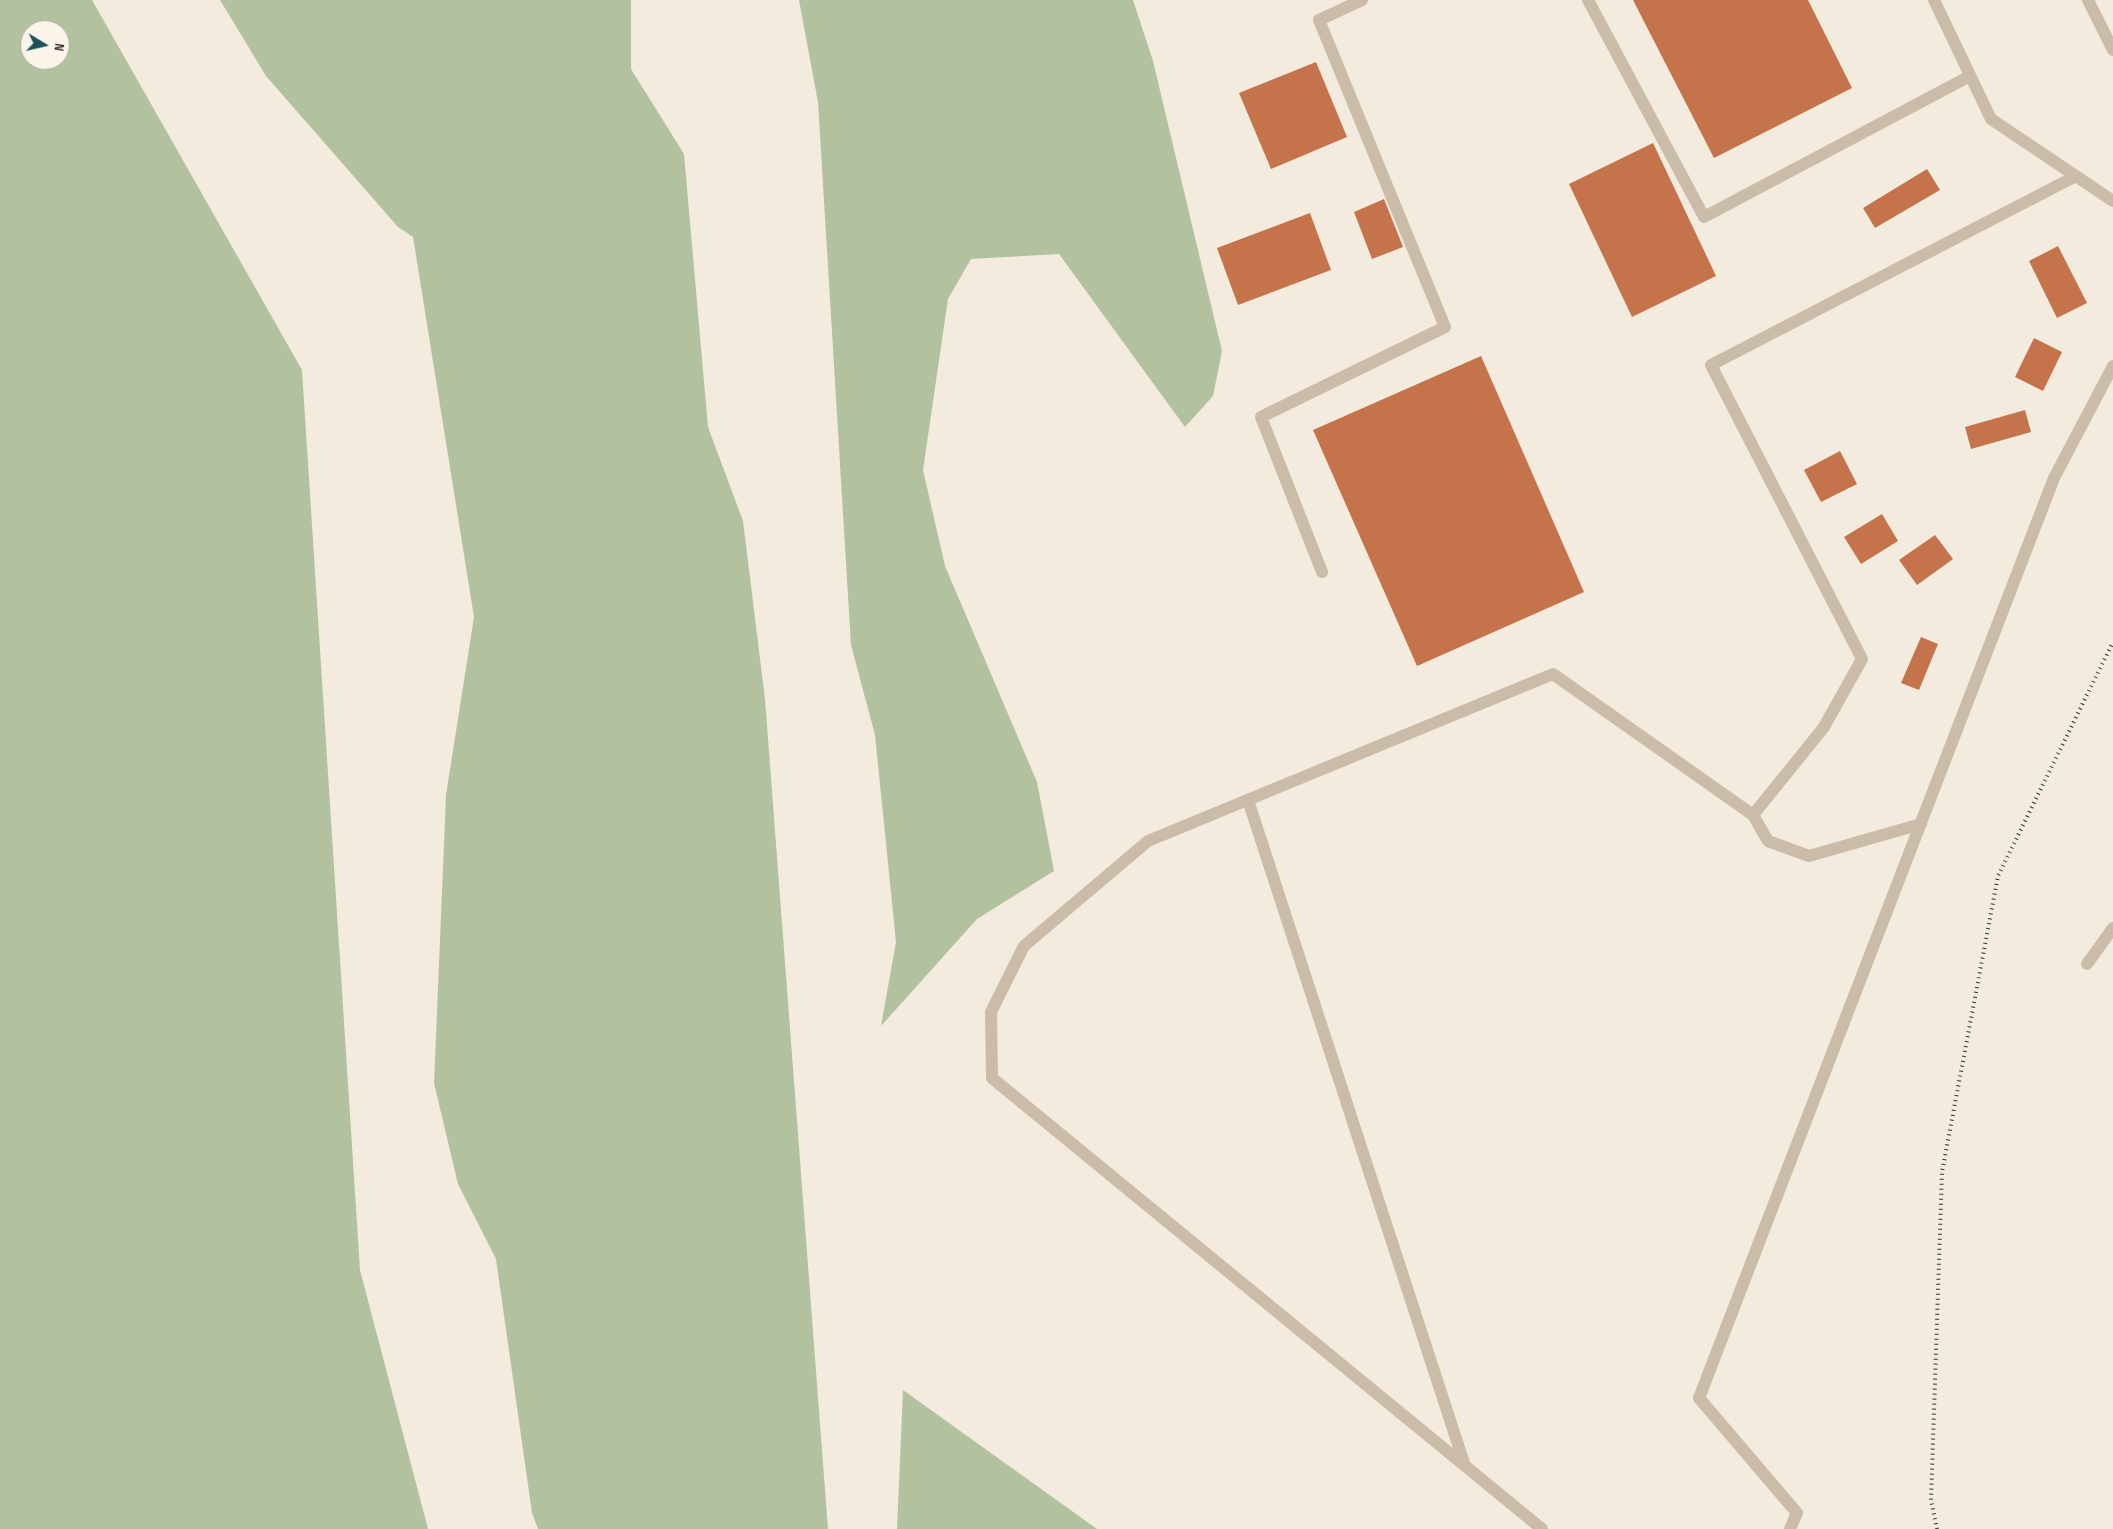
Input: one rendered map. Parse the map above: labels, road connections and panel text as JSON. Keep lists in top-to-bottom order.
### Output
{
  "north": "right"
}
